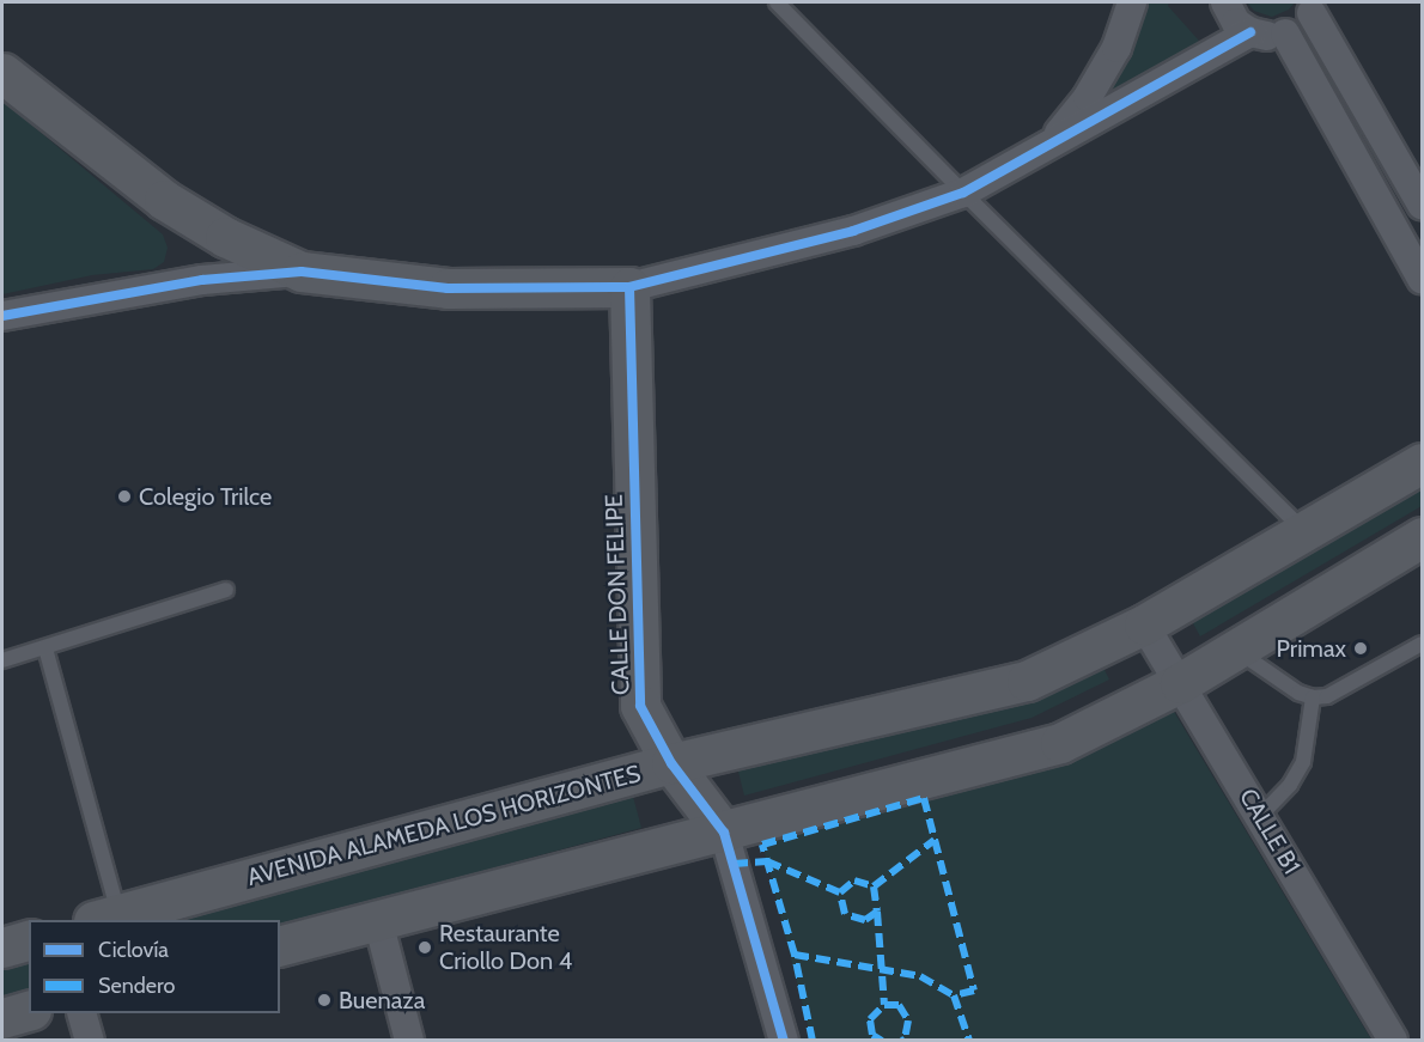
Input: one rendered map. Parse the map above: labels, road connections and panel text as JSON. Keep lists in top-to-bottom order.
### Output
{
  "streets": {
    "main road": ["CALLE DON FELIPE", "AVENIDA ALAMEDA LOS HORIZONTES"],
    "street": ["CALLE B1"]
  },
  "crossings": [
    ["CALLE DON FELIPE", "AVENIDA ALAMEDA LOS HORIZONTES"],
    ["AVENIDA ALAMEDA LOS HORIZONTES", "CALLE B1"]
  ],
  "places": [
    "Colegio Trilce",
    "Primax",
    "Restaurante Criollo Don 4",
    "Buenaza"
  ],
  "legend": ["Ciclovía", "Sendero"]
}
